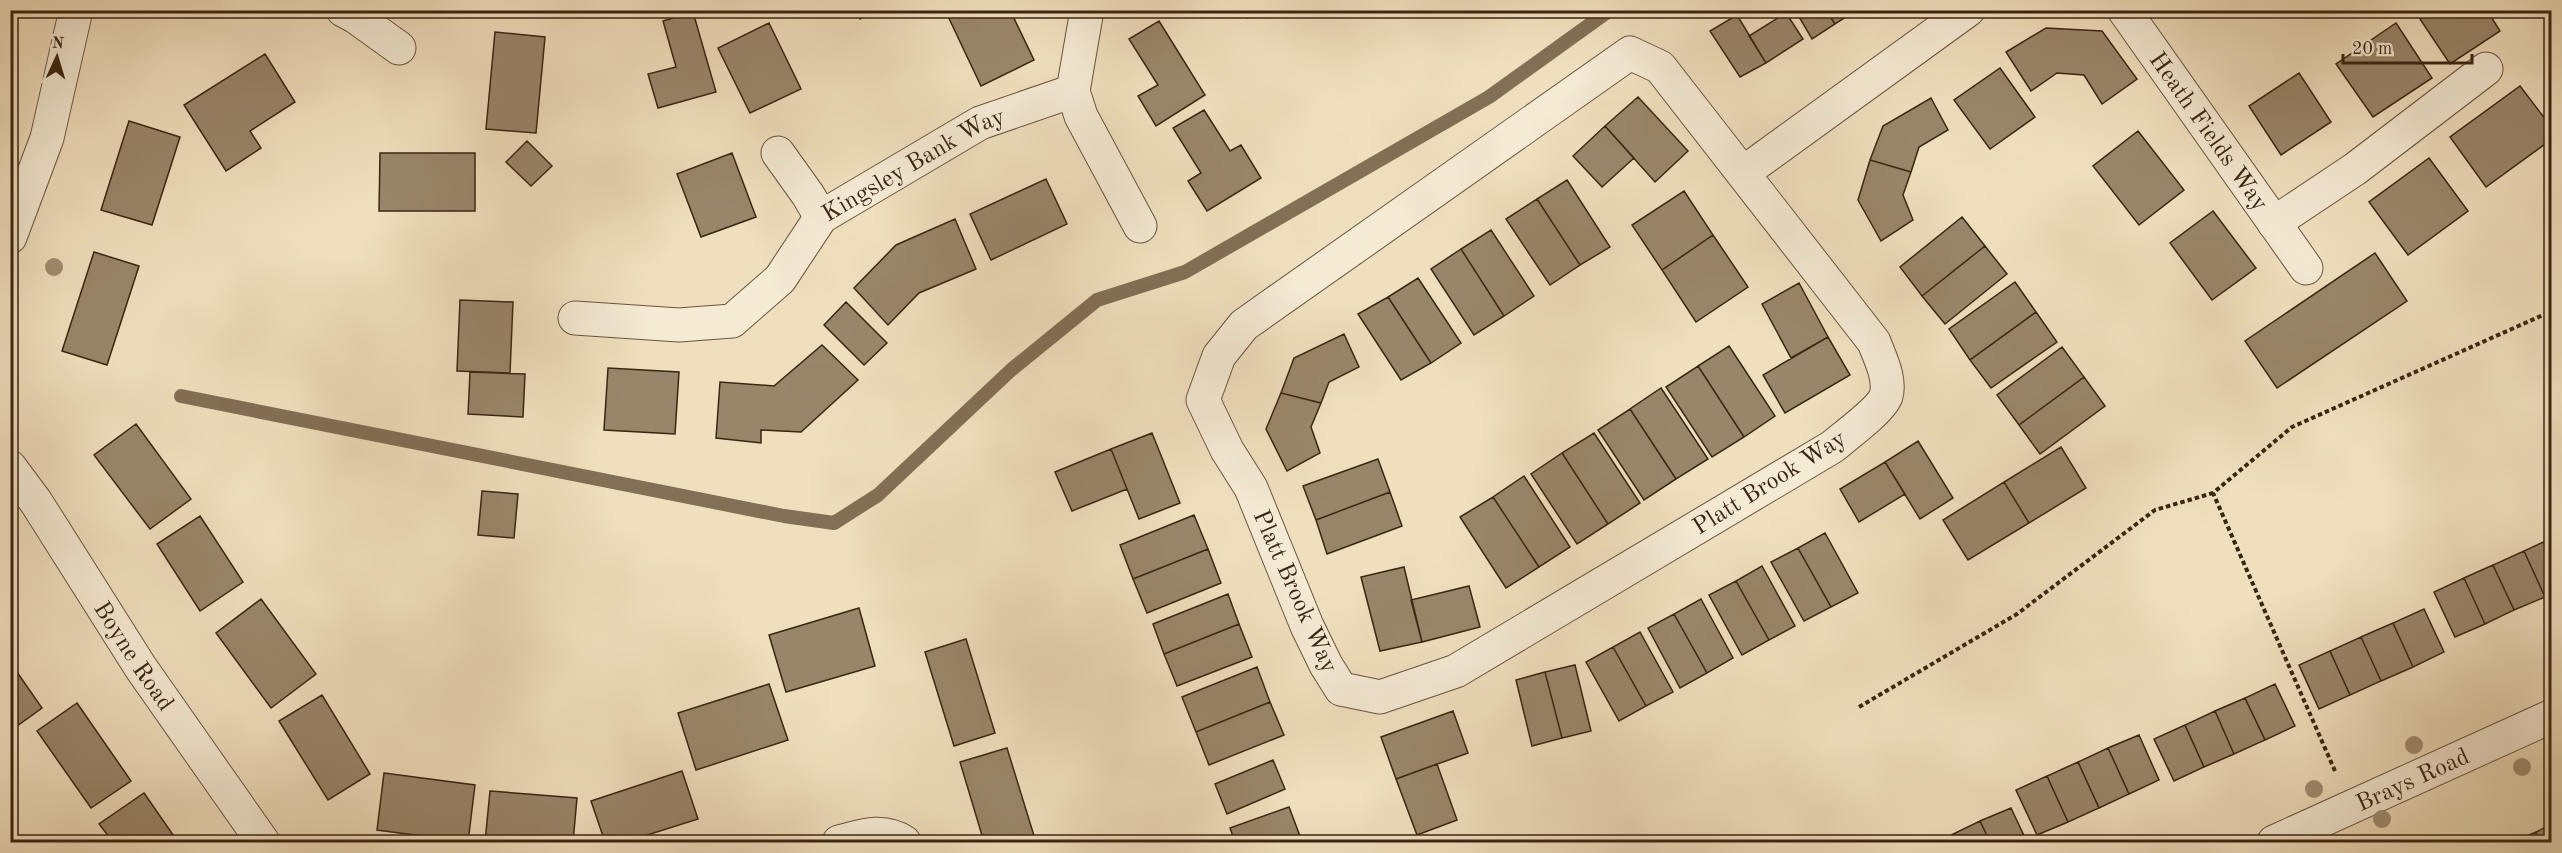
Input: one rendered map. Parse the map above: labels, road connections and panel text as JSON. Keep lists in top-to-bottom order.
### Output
{
  "streets": {
    "street": [
      "Heath Fields Way",
      "Kingsley Bank Way",
      "Platt Brook Way",
      "Boyne Road",
      "Brays Road"
    ]
  },
  "scale_bar": "20 m",
  "north": "top"
}
